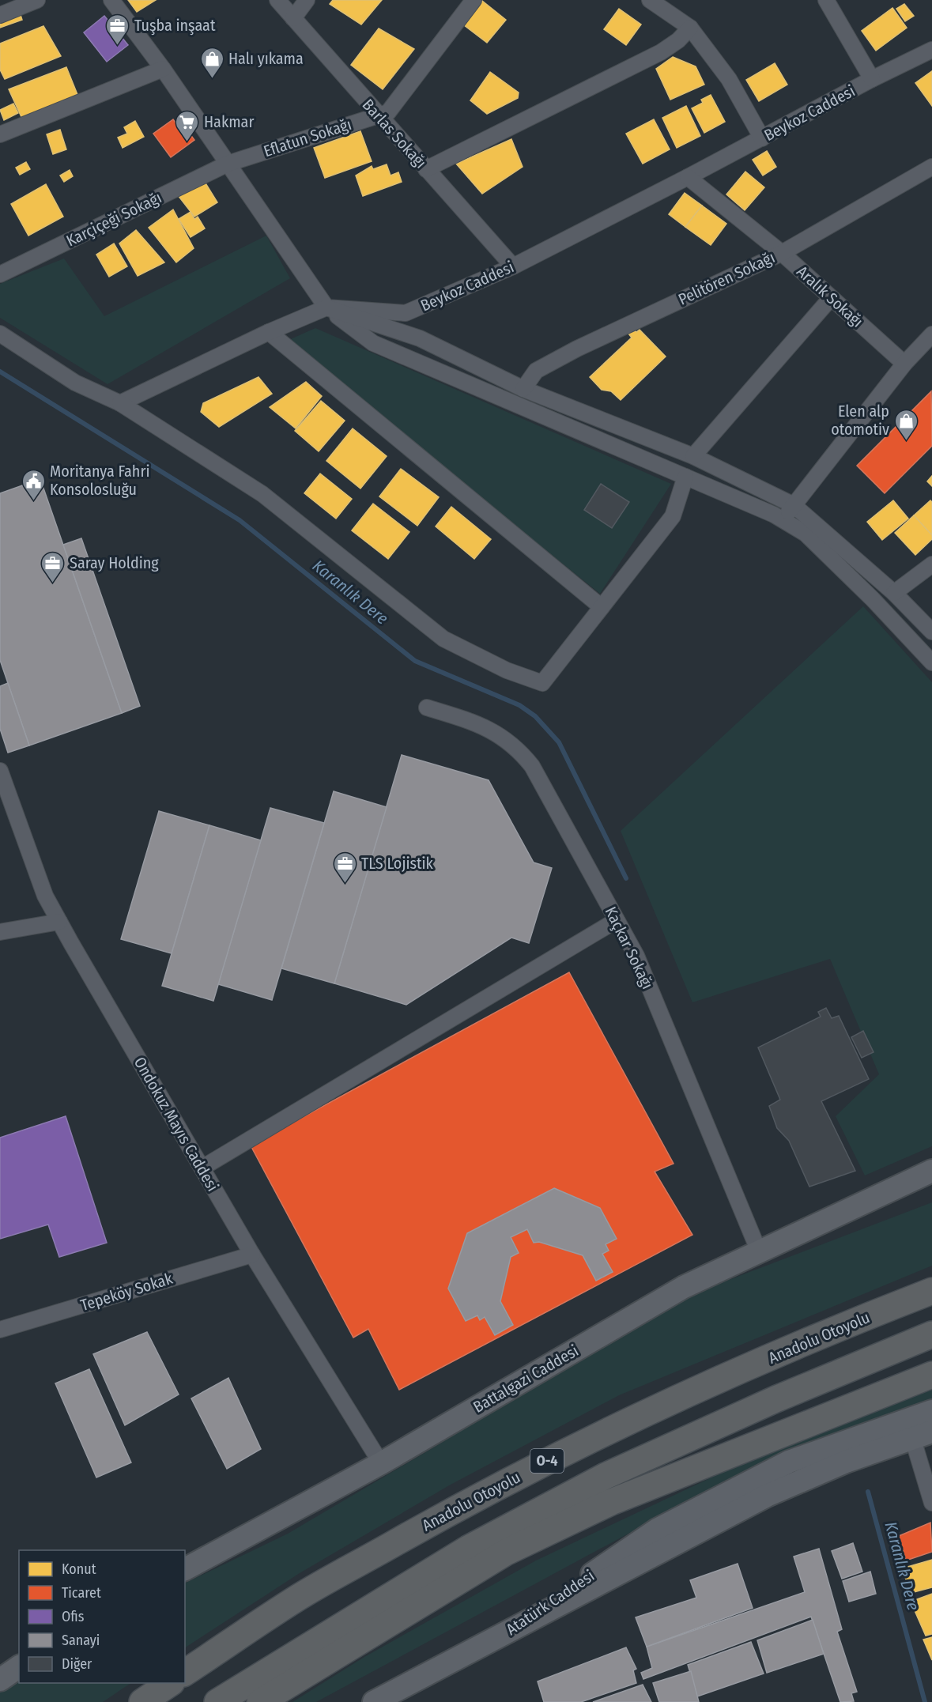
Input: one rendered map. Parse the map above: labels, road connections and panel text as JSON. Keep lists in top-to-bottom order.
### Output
{
  "streets": {
    "highway": ["Anadolu Otoyolu", "O-4"],
    "main road": ["Battalgazi Caddesi", "Atatürk Caddesi"],
    "street": [
      "Beykoz Caddesi",
      "Barlas Sokağı",
      "Eflatun Sokağı",
      "Karçiçeği Sokağı",
      "Pelitören Sokağı",
      "Aralık Sokağı",
      "Kaçkar Sokağı",
      "Ondokuz Mayıs Caddesi",
      "Tepeköy Sokak"
    ]
  },
  "crossings": [
    ["Beykoz Caddesi", "Barlas Sokağı"],
    ["Beykoz Caddesi", "Aralık Sokağı"],
    ["Barlas Sokağı", "Eflatun Sokağı"],
    ["Eflatun Sokağı", "Karçiçeği Sokağı"],
    ["Pelitören Sokağı", "Aralık Sokağı"],
    ["Kaçkar Sokağı", "Battalgazi Caddesi"],
    ["Ondokuz Mayıs Caddesi", "Tepeköy Sokak"],
    ["Ondokuz Mayıs Caddesi", "Battalgazi Caddesi"]
  ],
  "water": ["Karanlık Dere"],
  "places": {
    "office": ["Tuşba inşaat", "Saray Holding", "TLS Lojistik"],
    "shop": ["Halı yıkama", "Elen alp otomotiv"],
    "supermarket": ["Hakmar"],
    "public building": ["Moritanya Fahri Konsolosluğu"]
  },
  "legend": [
    "Konut",
    "Ticaret",
    "Ofis",
    "Sanayi",
    "Diğer"
  ]
}
